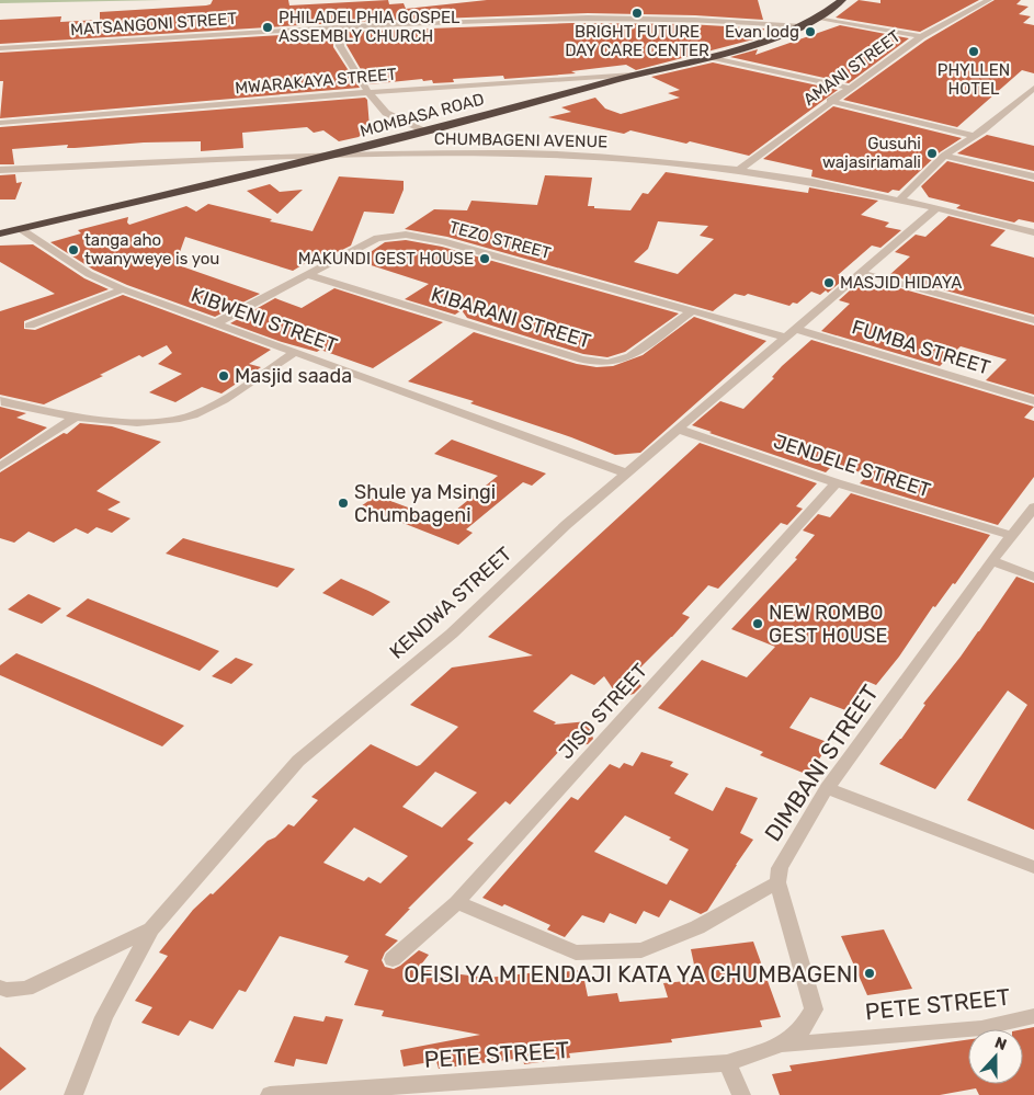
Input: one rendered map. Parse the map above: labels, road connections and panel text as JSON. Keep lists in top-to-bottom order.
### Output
{
  "streets": {
    "highway": ["MOMBASA ROAD"],
    "street": [
      "MATSANGONI STREET",
      "AMANI STREET",
      "MWARAKAYA STREET",
      "CHUMBAGENI AVENUE",
      "TEZO STREET",
      "KIBARANI STREET",
      "KIBWENI STREET",
      "FUMBA STREET",
      "JENDELE STREET",
      "KENDWA STREET",
      "JISO STREET",
      "DIMBANI STREET",
      "PETE STREET"
    ]
  },
  "crossings": [
    ["MATSANGONI STREET", "MOMBASA ROAD"],
    ["AMANI STREET", "CHUMBAGENI AVENUE"],
    ["MWARAKAYA STREET", "MOMBASA ROAD"],
    ["MOMBASA ROAD", "CHUMBAGENI AVENUE"],
    ["MOMBASA ROAD", "KIBWENI STREET"],
    ["CHUMBAGENI AVENUE", "KENDWA STREET"],
    ["TEZO STREET", "KIBARANI STREET"],
    ["TEZO STREET", "KIBWENI STREET"],
    ["TEZO STREET", "FUMBA STREET"],
    ["TEZO STREET", "KENDWA STREET"],
    ["KIBWENI STREET", "KENDWA STREET"],
    ["FUMBA STREET", "KENDWA STREET"],
    ["JENDELE STREET", "KENDWA STREET"],
    ["JENDELE STREET", "JISO STREET"],
    ["JENDELE STREET", "DIMBANI STREET"]
  ],
  "places": [
    "BRIGHT FUTURE DAY CARE CENTER",
    "PHILADELPHIA GOSPEL ASSEMBLY CHURCH",
    "Evan lodg",
    "PHYLLEN HOTEL",
    "Gusuhi wajasiriamali",
    "tanga aho twanyweye is you",
    "MAKUNDI GEST HOUSE",
    "MASJID HIDAYA",
    "Masjid saada",
    "Shule ya Msingi Chumbageni",
    "NEW ROMBO GEST HOUSE",
    "OFISI YA MTENDAJI KATA YA CHUMBAGENI"
  ],
  "north": "top"
}
